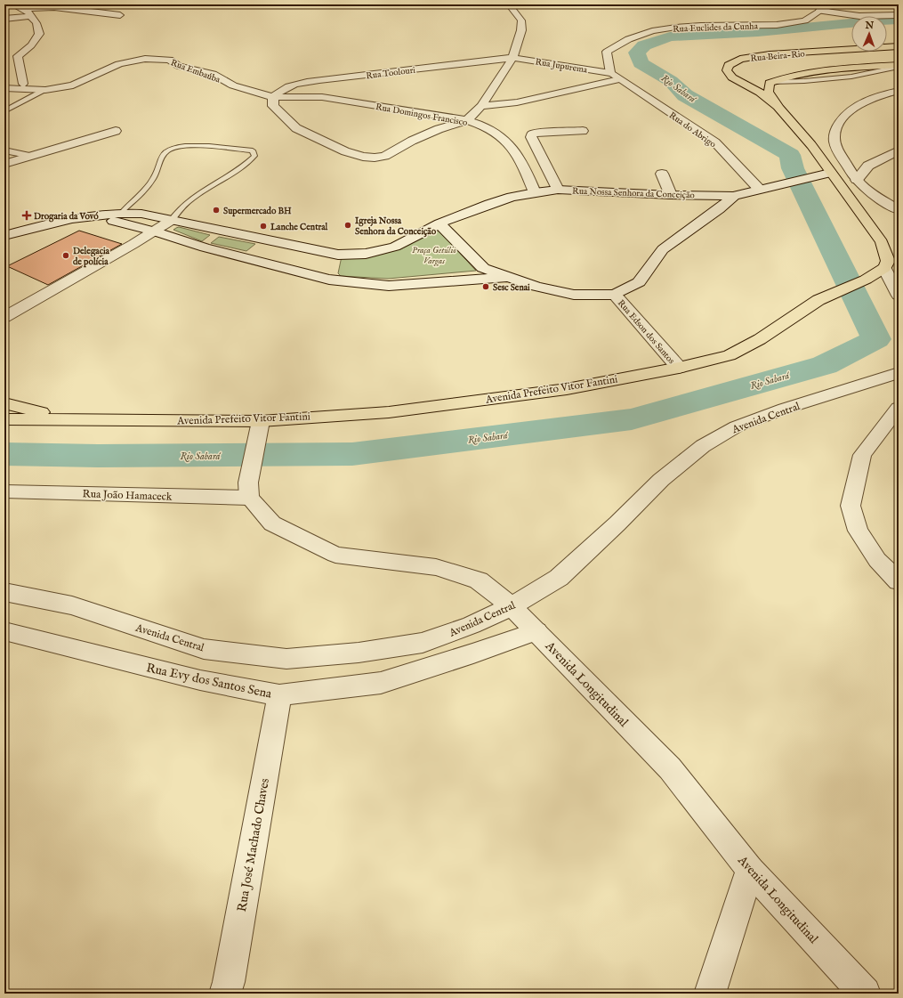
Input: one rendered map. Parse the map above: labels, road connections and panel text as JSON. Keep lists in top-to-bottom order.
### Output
{
  "streets": {
    "main road": ["Rua Beira-Rio", "Avenida Prefeito Vitor Fantini"],
    "street": [
      "Rua Euclides da Cunha",
      "Rua Jupurema",
      "Rua Embaúba",
      "Rua Toolouri",
      "Rua Domingos Francisco",
      "Rua do Abrigo",
      "Rua Nossa Senhora da Conceição",
      "Rua Edson dos Santos",
      "Avenida Central",
      "Rua João Hamaceck",
      "Rua Evy dos Santos Sena",
      "Avenida Longitudinal",
      "Rua José Machado Chaves"
    ]
  },
  "crossings": [
    ["Rua Euclides da Cunha", "Rua Jupurema"],
    ["Rua Jupurema", "Rua Toolouri"],
    ["Rua Embaúba", "Rua Toolouri"],
    ["Rua Embaúba", "Rua Domingos Francisco"],
    ["Rua Toolouri", "Rua Domingos Francisco"],
    ["Rua Domingos Francisco", "Rua Nossa Senhora da Conceição"],
    ["Rua do Abrigo", "Rua Nossa Senhora da Conceição"],
    ["Rua Edson dos Santos", "Avenida Prefeito Vitor Fantini"],
    ["Avenida Central", "Avenida Longitudinal"],
    ["Rua João Hamaceck", "Avenida Longitudinal"],
    ["Rua Evy dos Santos Sena", "Avenida Longitudinal"],
    ["Rua Evy dos Santos Sena", "Rua José Machado Chaves"]
  ],
  "water": ["Rio Sabará"],
  "parks": ["Praça Getúlio Vargas"],
  "places": {
    "other": [
      "Supermercado BH",
      "Igreja Nossa Senhora da Conceição",
      "Lanche Central",
      "Delegacia de polícia",
      "Sesc Senai"
    ],
    "health": ["Drogaria da Vovó"]
  },
  "north": "top"
}
